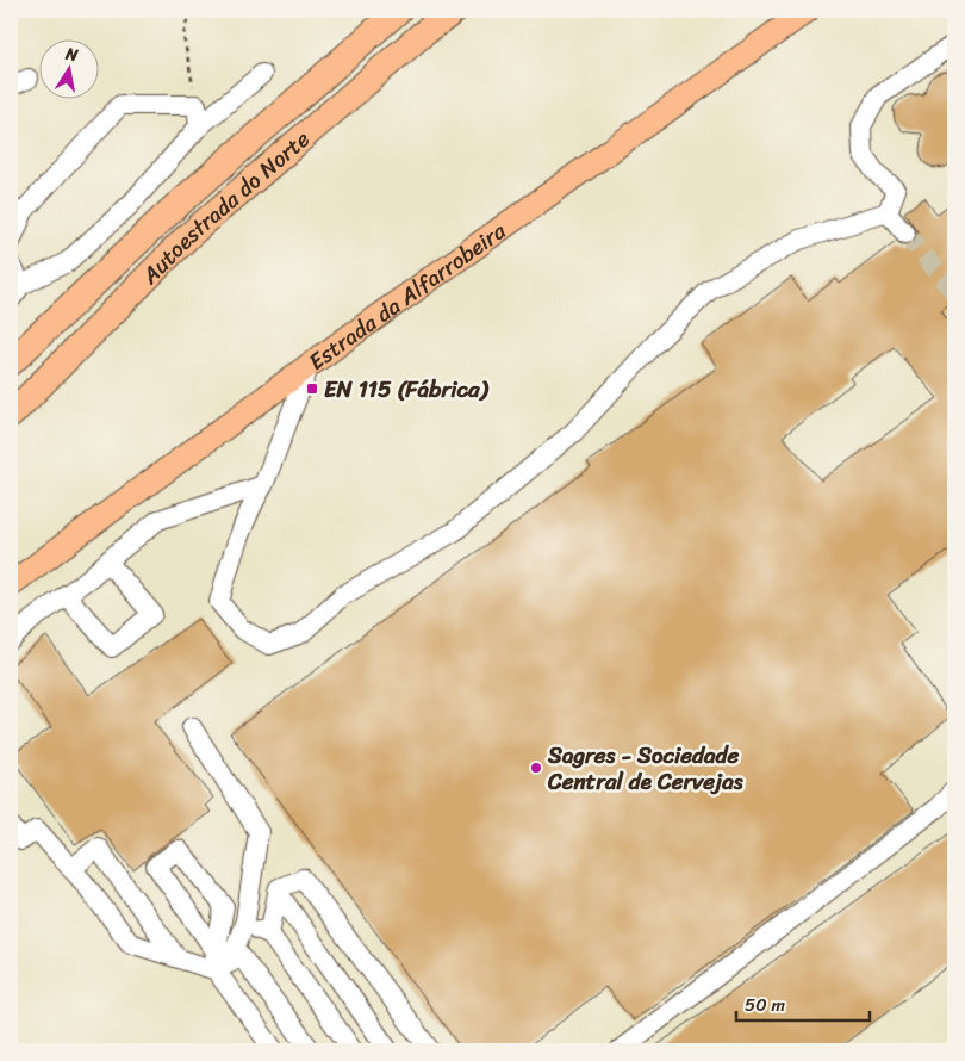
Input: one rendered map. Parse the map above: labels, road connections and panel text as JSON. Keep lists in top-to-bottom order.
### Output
{
  "streets": {
    "highway": ["Autoestrada do Norte"],
    "main road": ["Estrada da Alfarrobeira"]
  },
  "places": {
    "transit": ["EN 115 (Fábrica)"],
    "other": ["Sagres - Sociedade Central de Cervejas"]
  },
  "scale_bar": "50 m",
  "north": "top"
}
